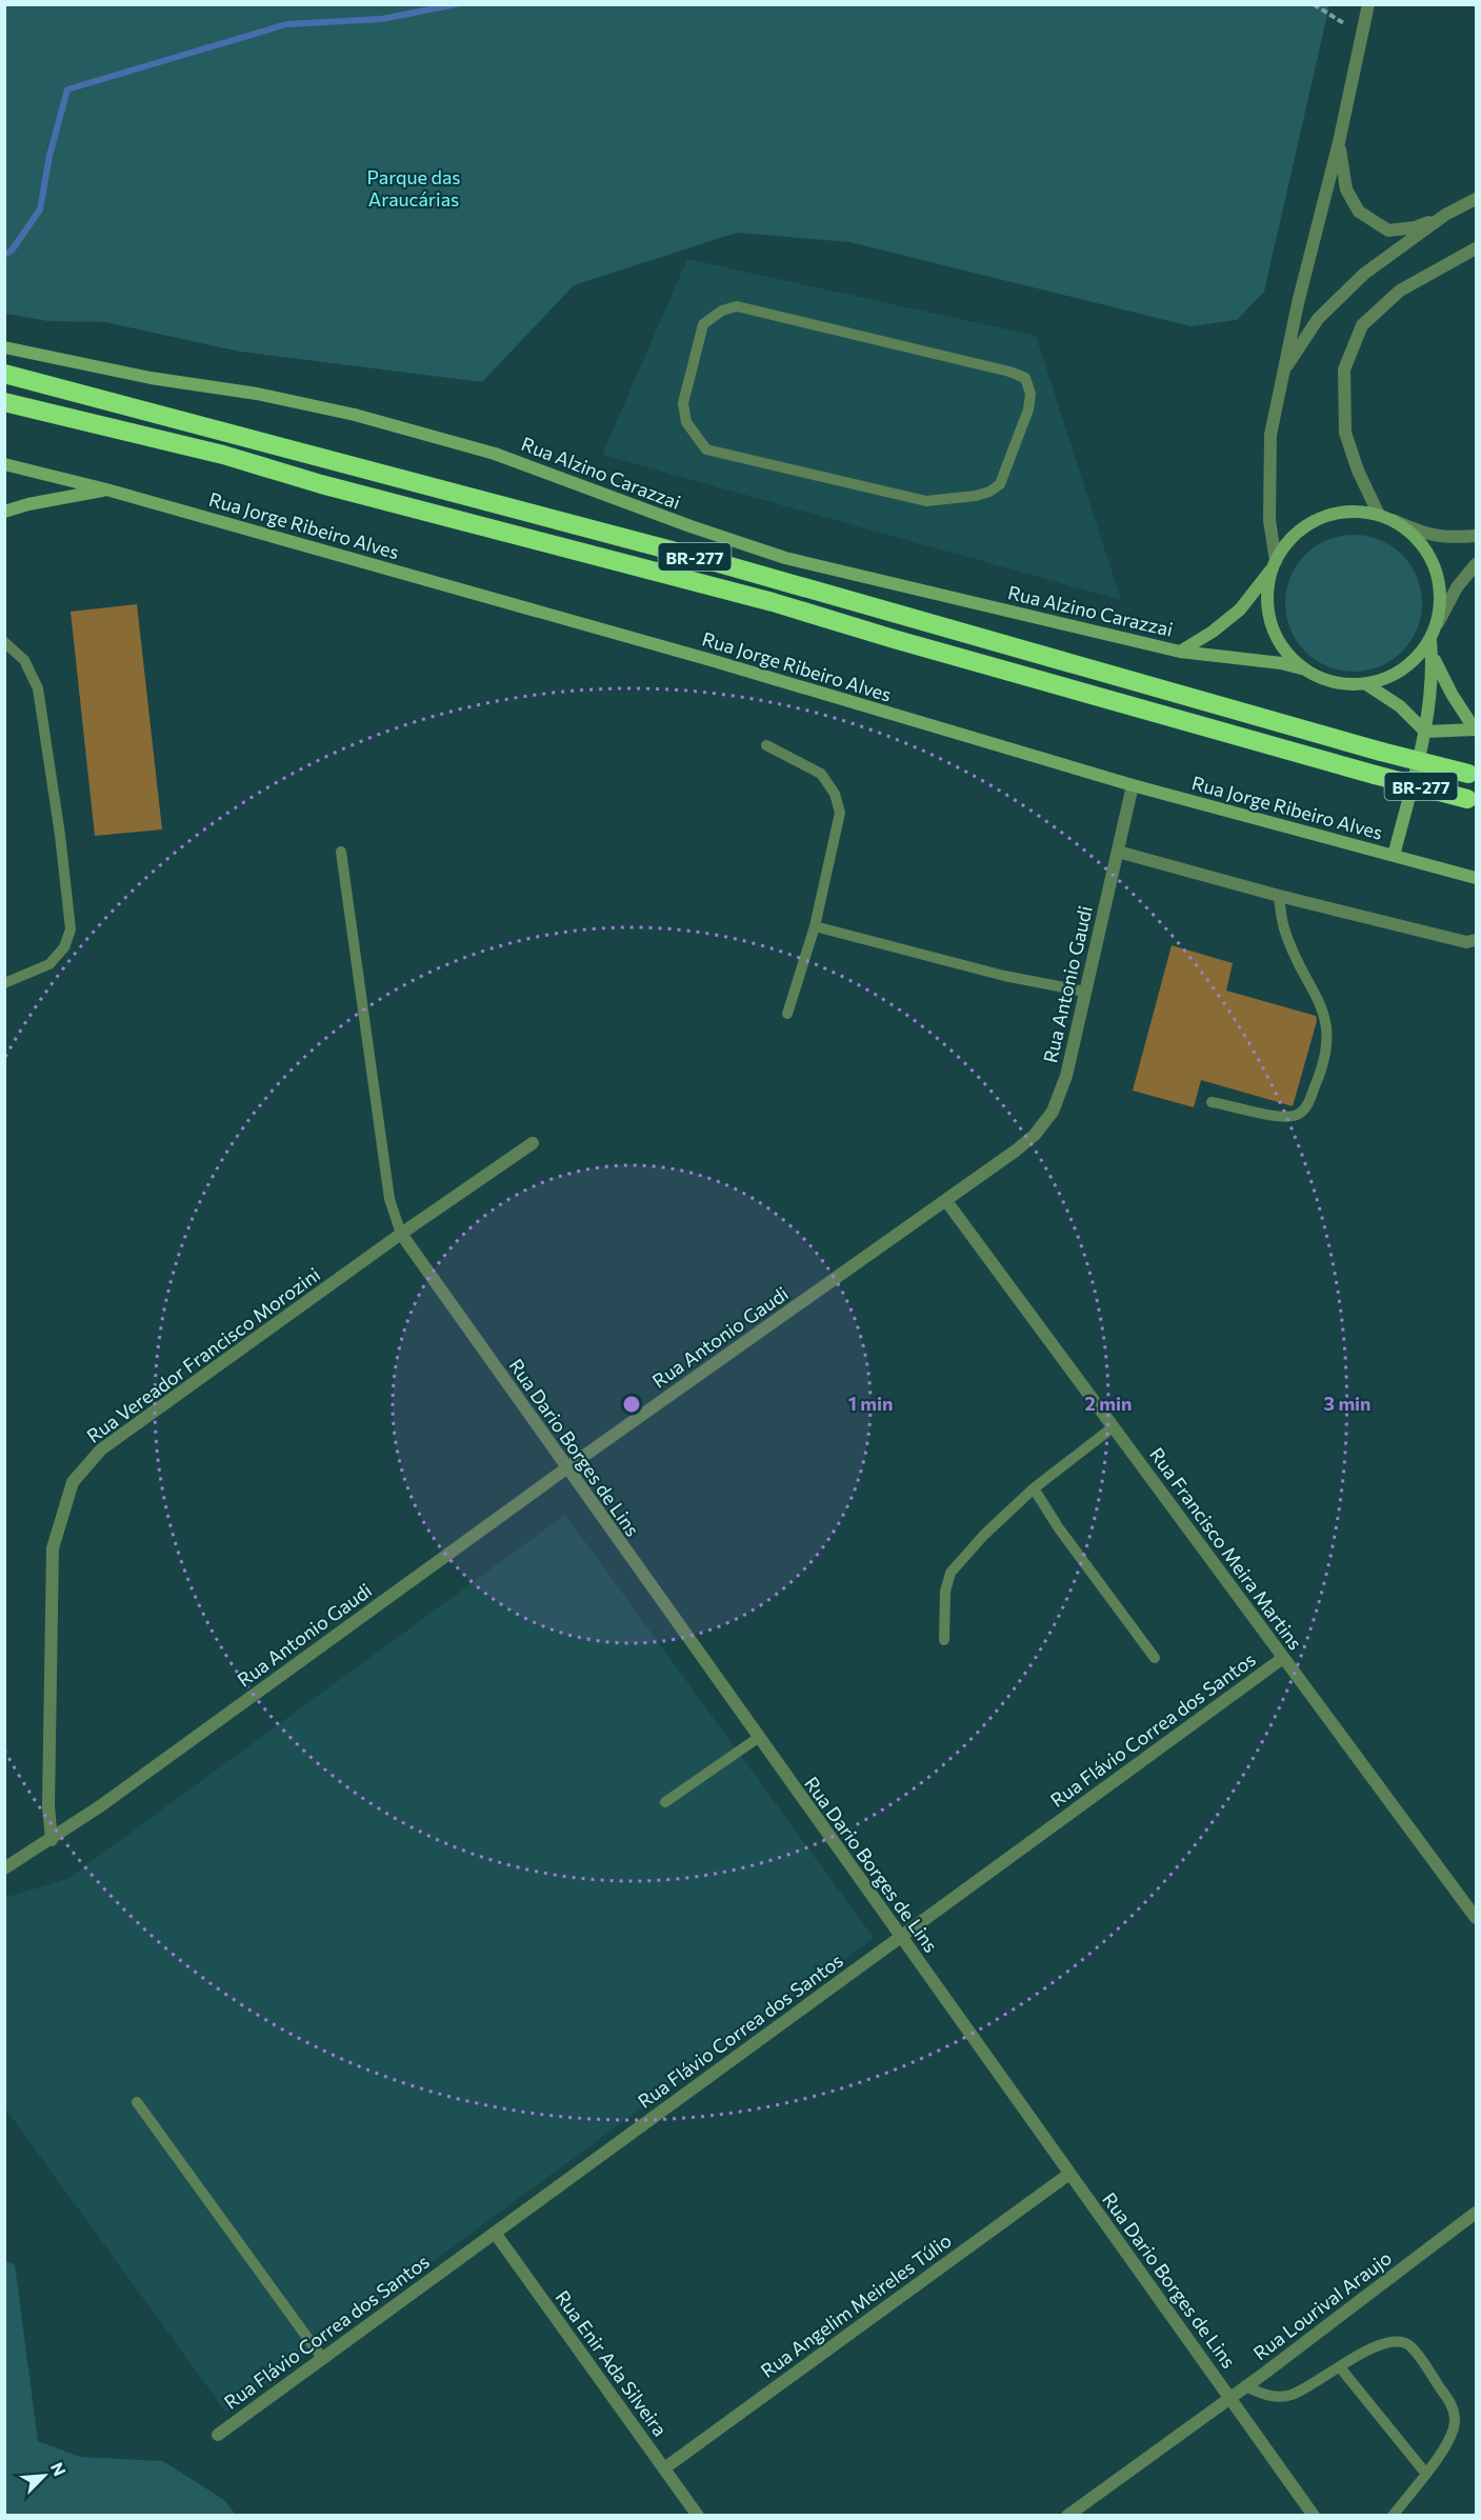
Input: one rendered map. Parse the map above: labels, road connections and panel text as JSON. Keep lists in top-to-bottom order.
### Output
{
  "streets": {
    "highway": ["BR-277"],
    "main road": ["Rua Alzino Carazzai", "Rua Jorge Ribeiro Alves"],
    "street": [
      "Rua Antonio Gaudi",
      "Rua Vereador Francisco Morozini",
      "Rua Dario Borges de Lins",
      "Rua Francisco Meira Martins",
      "Rua Flávio Correa dos Santos",
      "Rua Angelim Meireles Túlio",
      "Rua Lourival Araujo",
      "Rua Enir Ada Silveira"
    ]
  },
  "crossings": [
    ["Rua Jorge Ribeiro Alves", "Rua Antonio Gaudi"],
    ["Rua Antonio Gaudi", "Rua Vereador Francisco Morozini"],
    ["Rua Antonio Gaudi", "Rua Dario Borges de Lins"],
    ["Rua Antonio Gaudi", "Rua Francisco Meira Martins"],
    ["Rua Vereador Francisco Morozini", "Rua Dario Borges de Lins"],
    ["Rua Dario Borges de Lins", "Rua Flávio Correa dos Santos"],
    ["Rua Dario Borges de Lins", "Rua Angelim Meireles Túlio"],
    ["Rua Dario Borges de Lins", "Rua Lourival Araujo"],
    ["Rua Francisco Meira Martins", "Rua Flávio Correa dos Santos"],
    ["Rua Flávio Correa dos Santos", "Rua Enir Ada Silveira"],
    ["Rua Angelim Meireles Túlio", "Rua Enir Ada Silveira"]
  ],
  "parks": ["Parque das Araucárias"],
  "north": "top right",
  "rings": ["1 min", "2 min", "3 min"]
}
